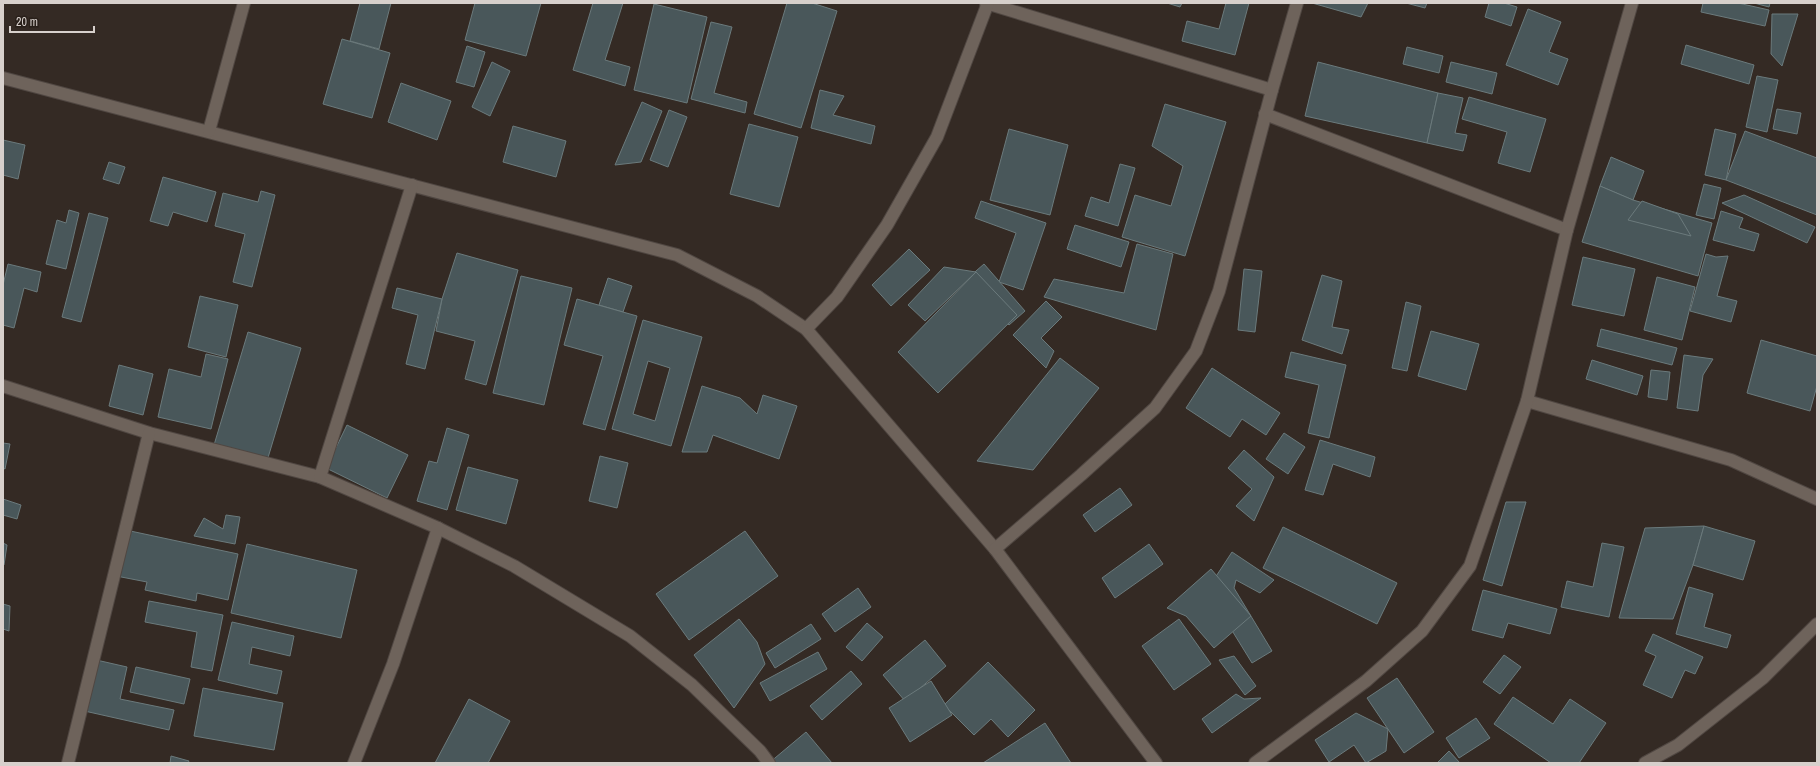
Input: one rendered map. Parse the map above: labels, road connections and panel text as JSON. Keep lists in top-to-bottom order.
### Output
{
  "scale_bar": "20 m"
}
